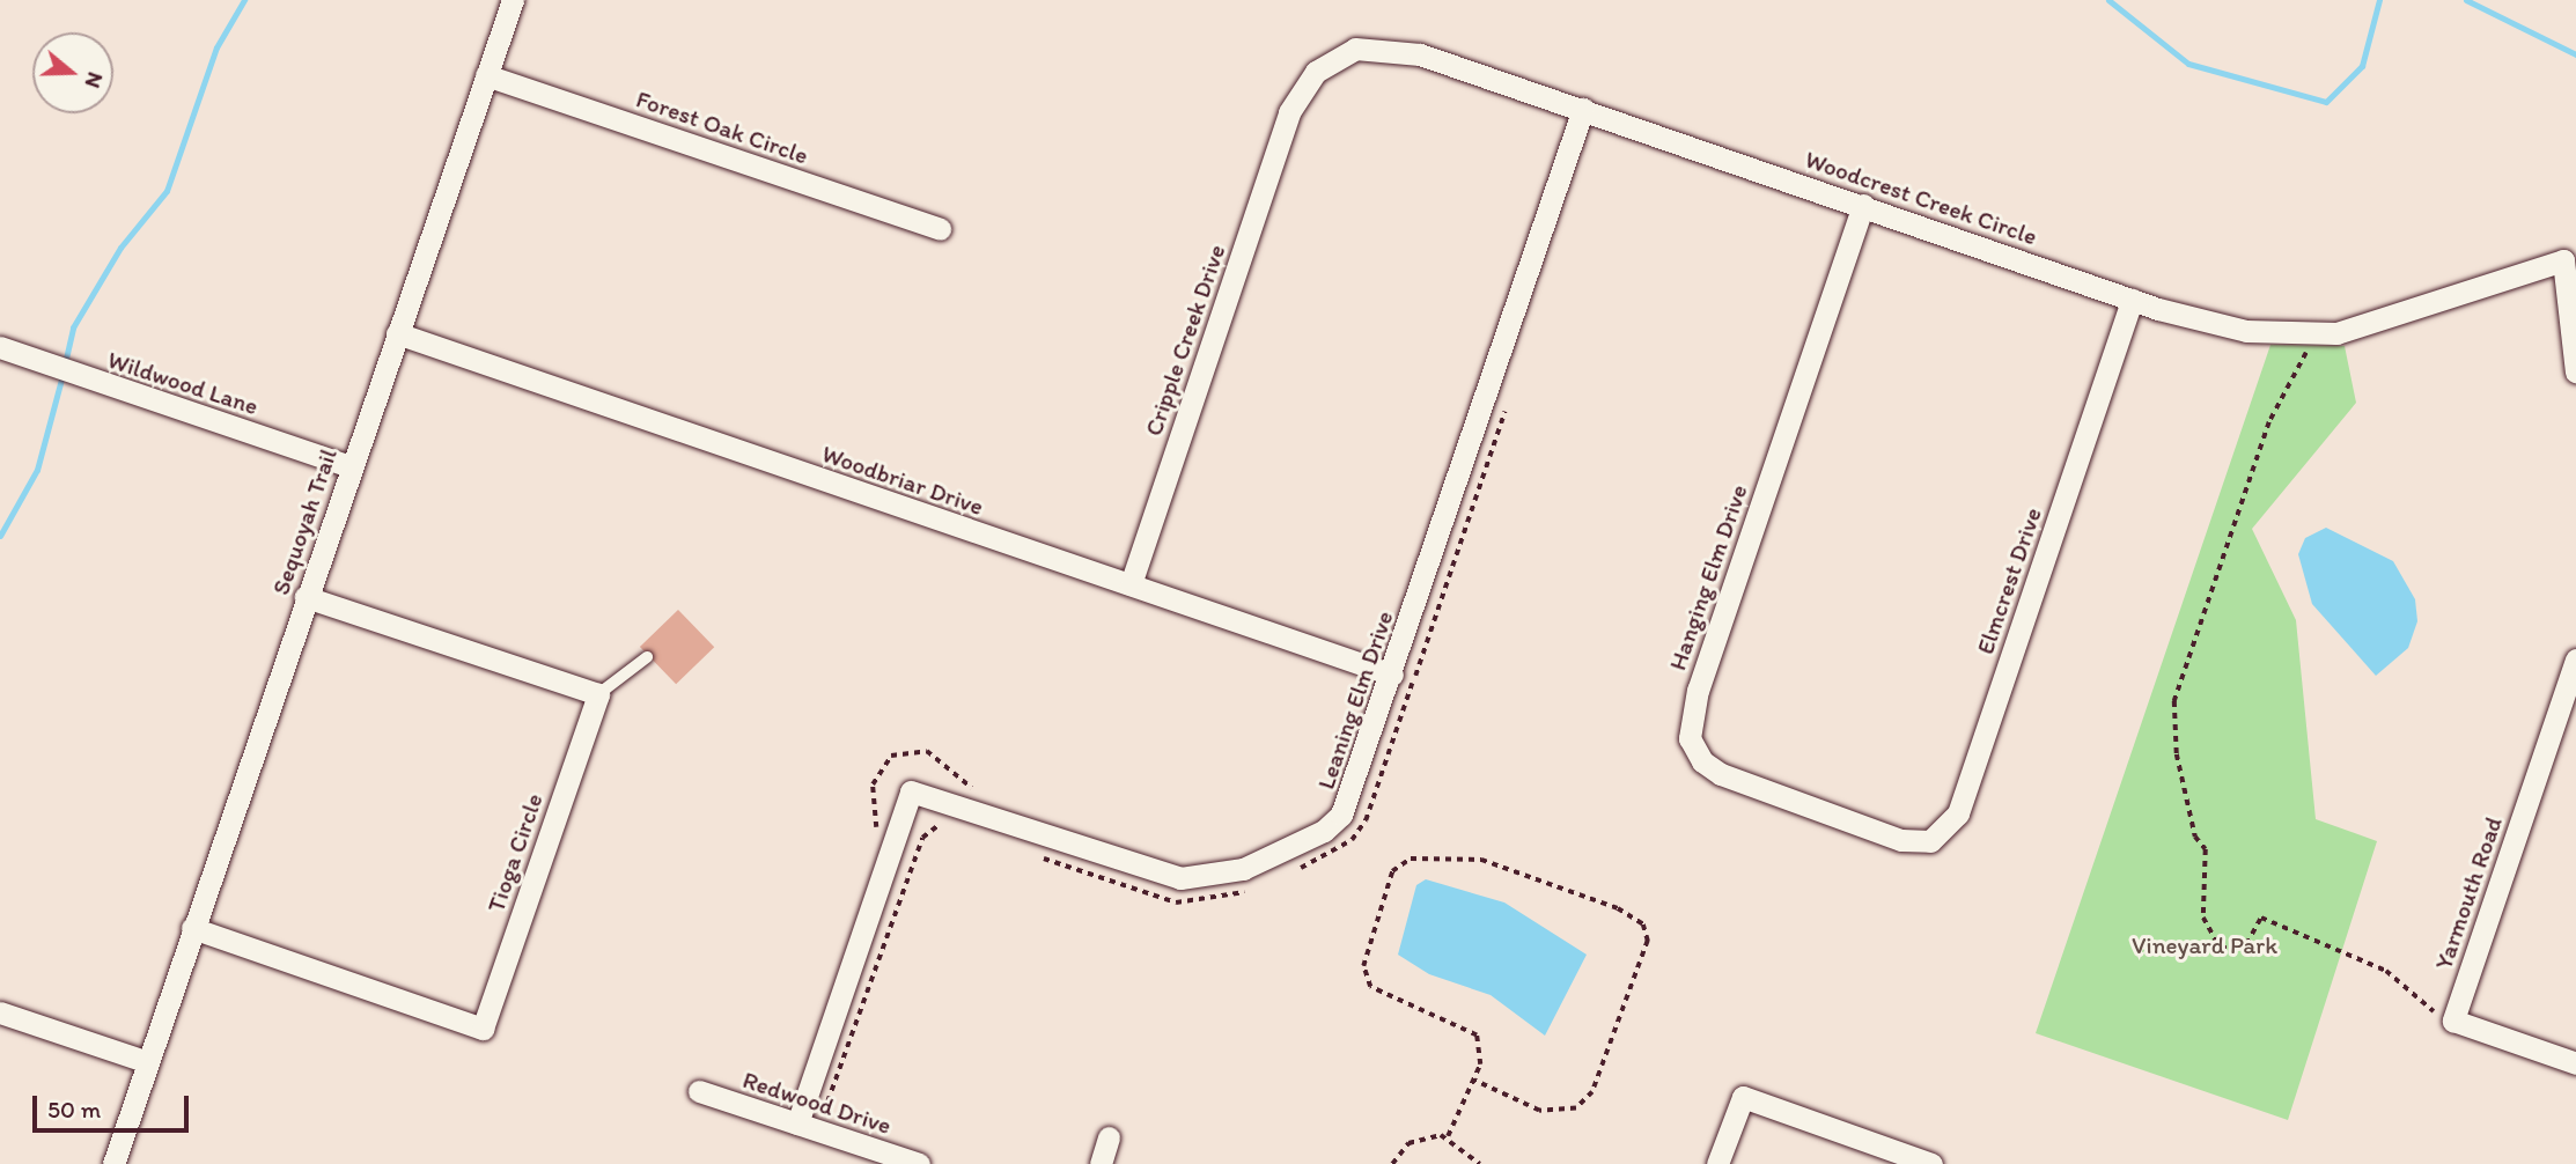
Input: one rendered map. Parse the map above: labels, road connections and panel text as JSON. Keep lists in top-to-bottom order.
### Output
{
  "streets": {
    "street": [
      "Forest Oak Circle",
      "Woodcrest Creek Circle",
      "Cripple Creek Drive",
      "Wildwood Lane",
      "Woodbriar Drive",
      "Sequoyah Trail",
      "Hanging Elm Drive",
      "Elmcrest Drive",
      "Leaning Elm Drive",
      "Tioga Circle",
      "Yarmouth Road",
      "Redwood Drive"
    ]
  },
  "crossings": [
    ["Forest Oak Circle", "Sequoyah Trail"],
    ["Woodcrest Creek Circle", "Cripple Creek Drive"],
    ["Woodcrest Creek Circle", "Hanging Elm Drive"],
    ["Woodcrest Creek Circle", "Elmcrest Drive"],
    ["Woodcrest Creek Circle", "Leaning Elm Drive"],
    ["Cripple Creek Drive", "Woodbriar Drive"],
    ["Wildwood Lane", "Sequoyah Trail"],
    ["Woodbriar Drive", "Sequoyah Trail"],
    ["Woodbriar Drive", "Leaning Elm Drive"],
    ["Sequoyah Trail", "Tioga Circle"],
    ["Hanging Elm Drive", "Elmcrest Drive"],
    ["Leaning Elm Drive", "Redwood Drive"]
  ],
  "parks": ["Vineyard Park"],
  "scale_bar": "50 m",
  "north": "right"
}
